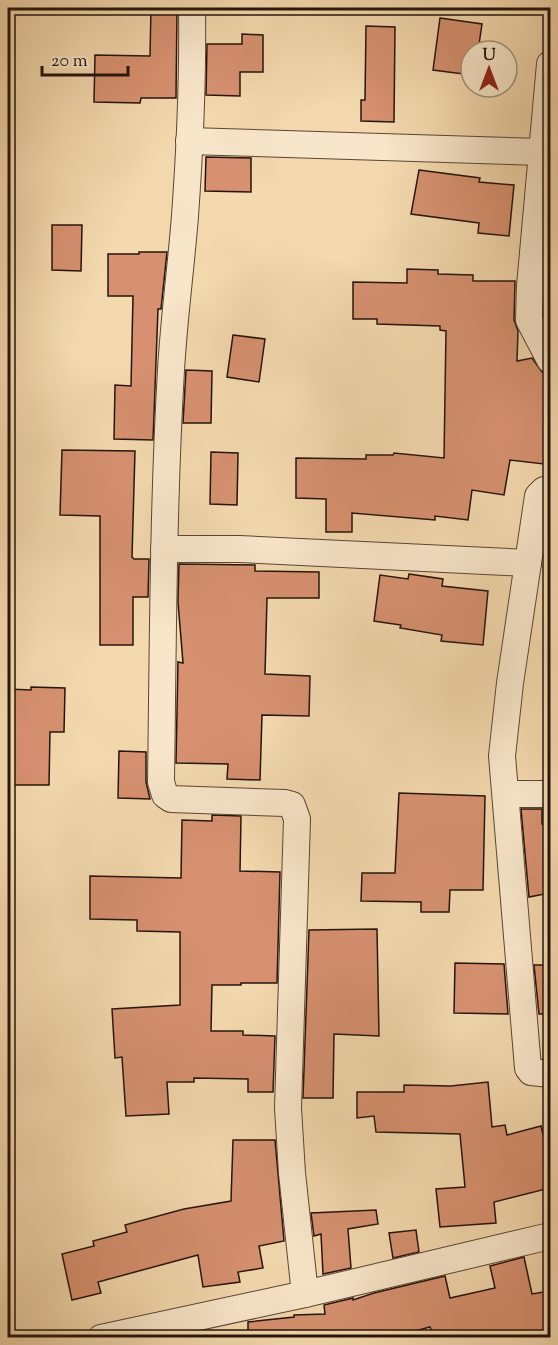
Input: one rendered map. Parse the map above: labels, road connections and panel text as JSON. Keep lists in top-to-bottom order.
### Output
{
  "scale_bar": "20 m",
  "north": "top"
}
